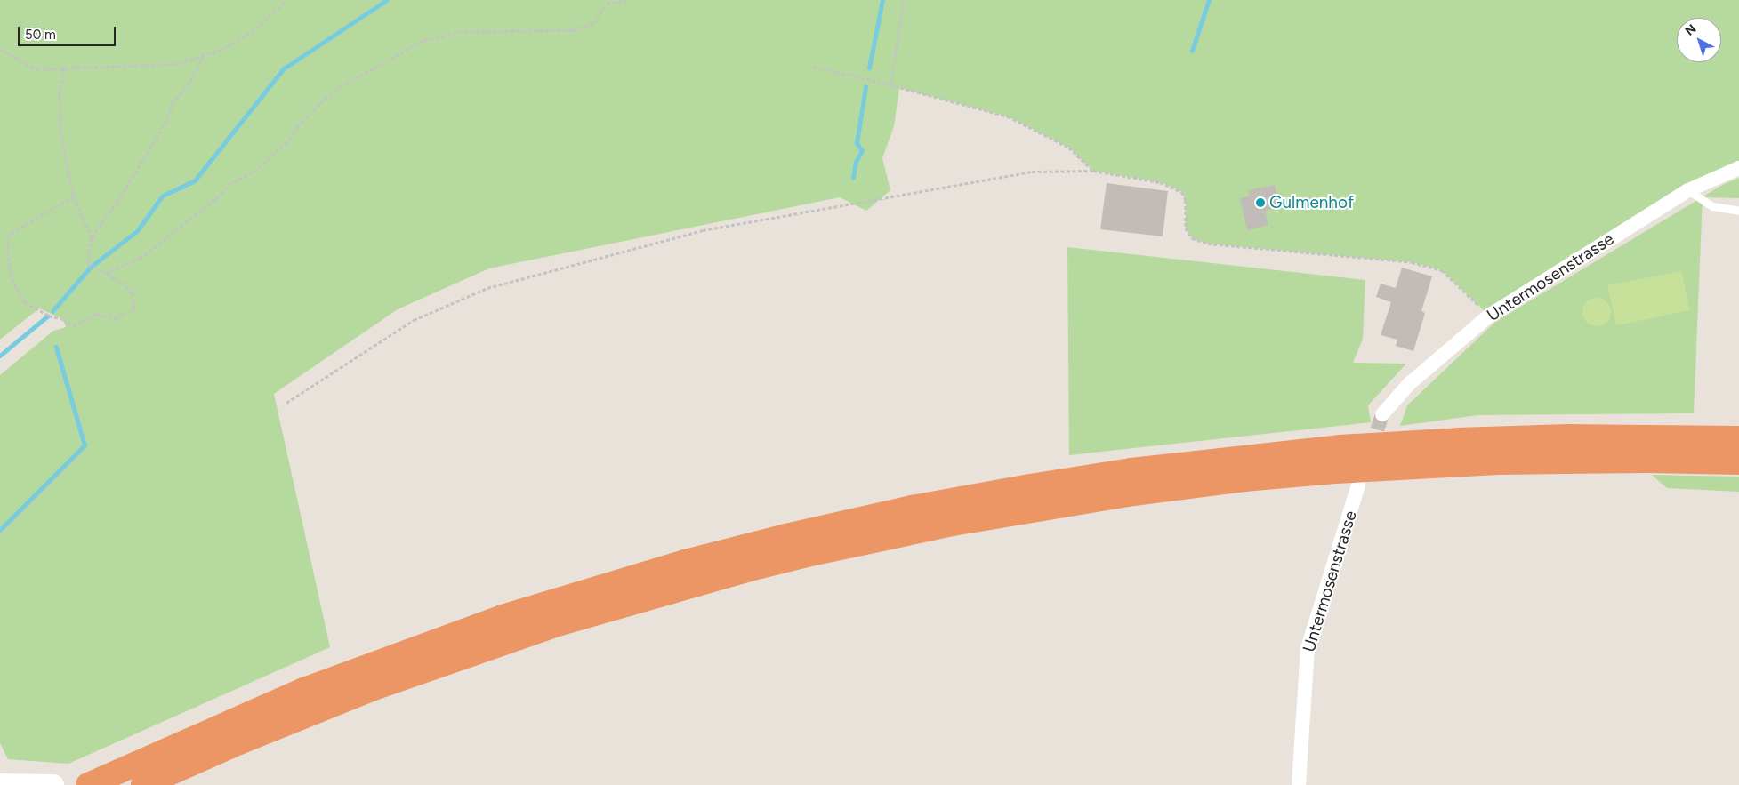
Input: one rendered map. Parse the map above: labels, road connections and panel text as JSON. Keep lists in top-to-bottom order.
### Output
{
  "streets": {
    "street": ["Untermosenstrasse"]
  },
  "places": ["Gulmenhof"],
  "scale_bar": "50 m",
  "north": "top left"
}
